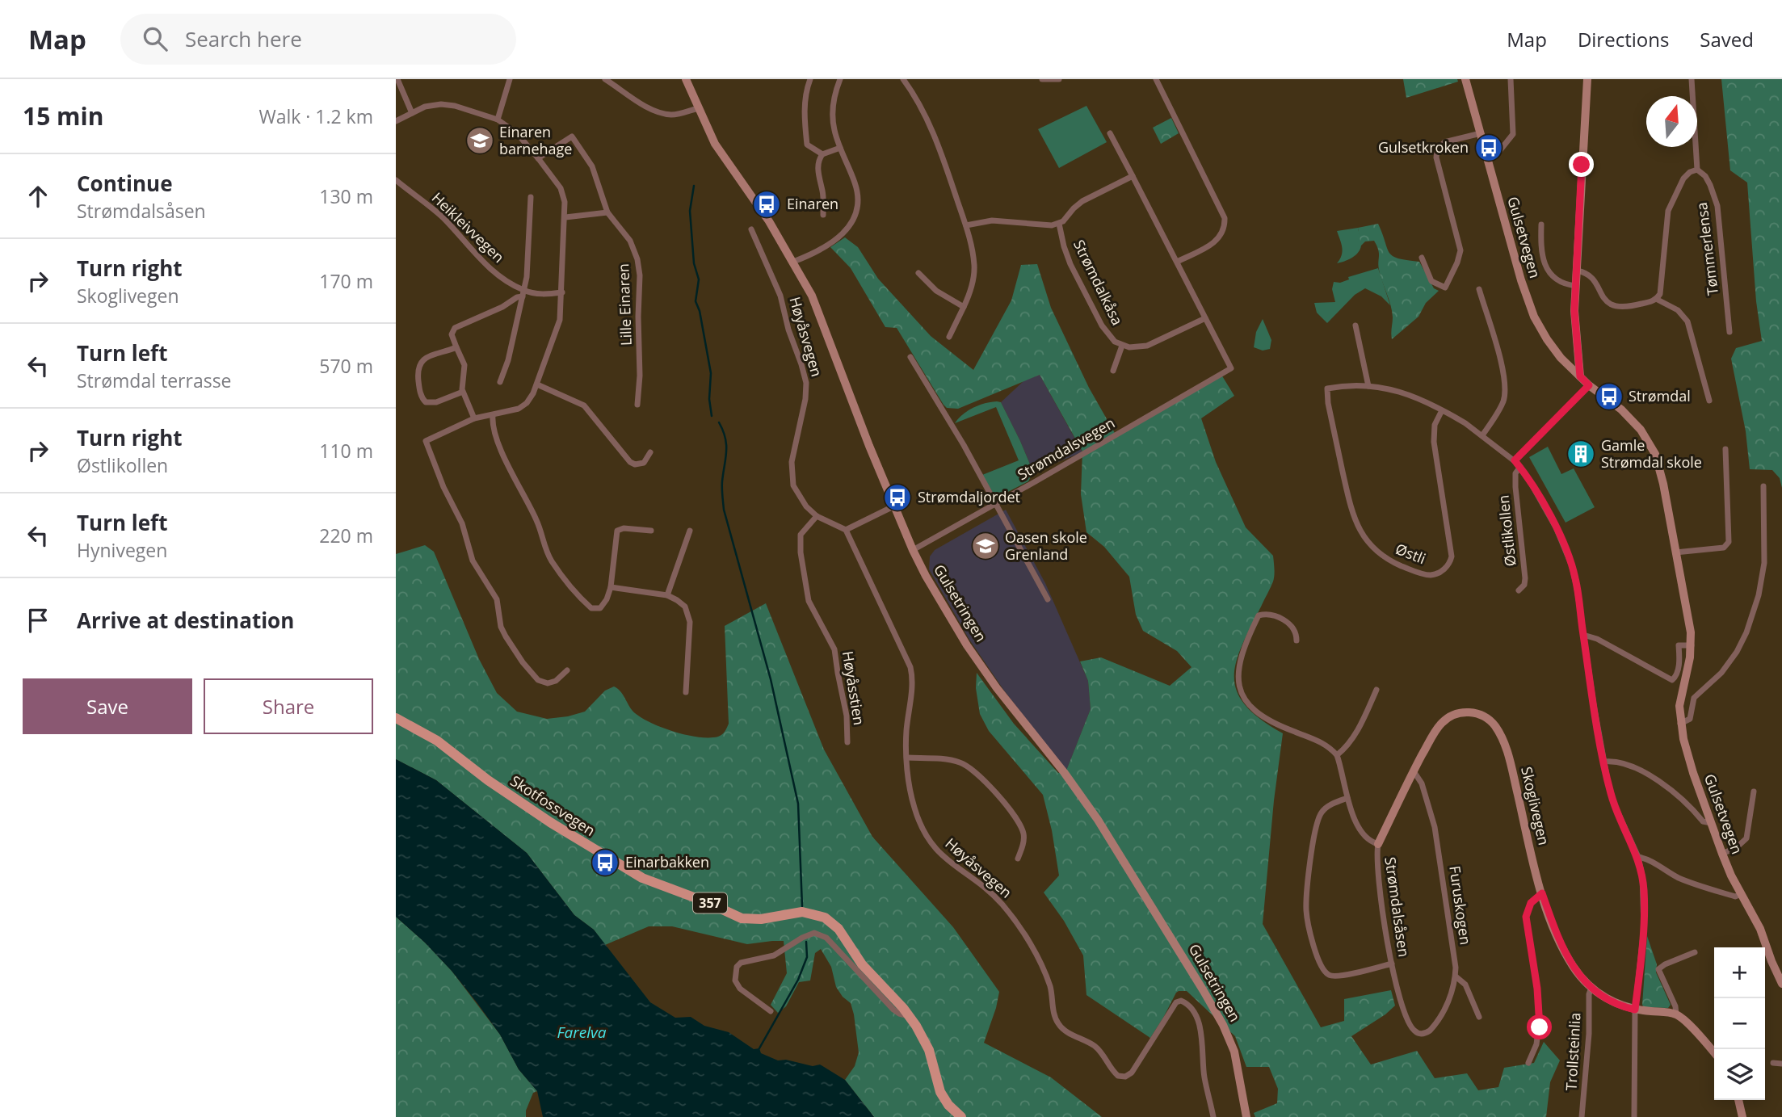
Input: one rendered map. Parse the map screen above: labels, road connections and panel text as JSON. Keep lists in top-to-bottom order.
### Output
{
  "streets": {
    "main road": ["Skotfossvegen", "357"],
    "street": [
      "Heikleivvegen",
      "Gulsetvegen",
      "Tømmerlensa",
      "Strømdalkåsa",
      "Lille Einaren",
      "Høyåsvegen",
      "Strømdalsvegen",
      "Østlikollen",
      "Østli",
      "Gulsetringen",
      "Høyåsstien",
      "Skoglivegen",
      "Furuskogen",
      "Strømdalsåsen",
      "Trollsteinlia"
    ]
  },
  "crossings": [
    ["Strømdalkåsa", "Strømdalsvegen"],
    ["Høyåsvegen", "Høyåsstien"],
    ["Strømdalsvegen", "Gulsetringen"],
    ["Skoglivegen", "Furuskogen"],
    ["Skoglivegen", "Strømdalsåsen"],
    ["Skoglivegen", "Trollsteinlia"],
    ["Furuskogen", "Strømdalsåsen"]
  ],
  "water": ["Farelva"],
  "places": {
    "school or university": ["Einaren barnehage", "Oasen skole Grenland"],
    "bus stop": [
      "Gulsetkroken",
      "Einaren",
      "Strømdal",
      "Strømdaljordet",
      "Einarbakken"
    ],
    "building": ["Gamle Strømdal skole"]
  },
  "north": "top",
  "page": {
    "header": "Map",
    "search": "Search here",
    "nav": ["Map", "Directions", "Saved"],
    "heading": ["15 min", "Walk · 1.2 km"],
    "list": [
      ["Continue", "Strømdalsåsen", "130 m"],
      ["Turn right", "Skoglivegen", "170 m"],
      ["Turn left", "Strømdal terrasse", "570 m"],
      ["Turn right", "Østlikollen", "110 m"],
      ["Turn left", "Hynivegen", "220 m"],
      "Arrive at destination"
    ],
    "buttons": ["Save", "Share"],
    "map_buttons": ["+", "−"]
  }
}
